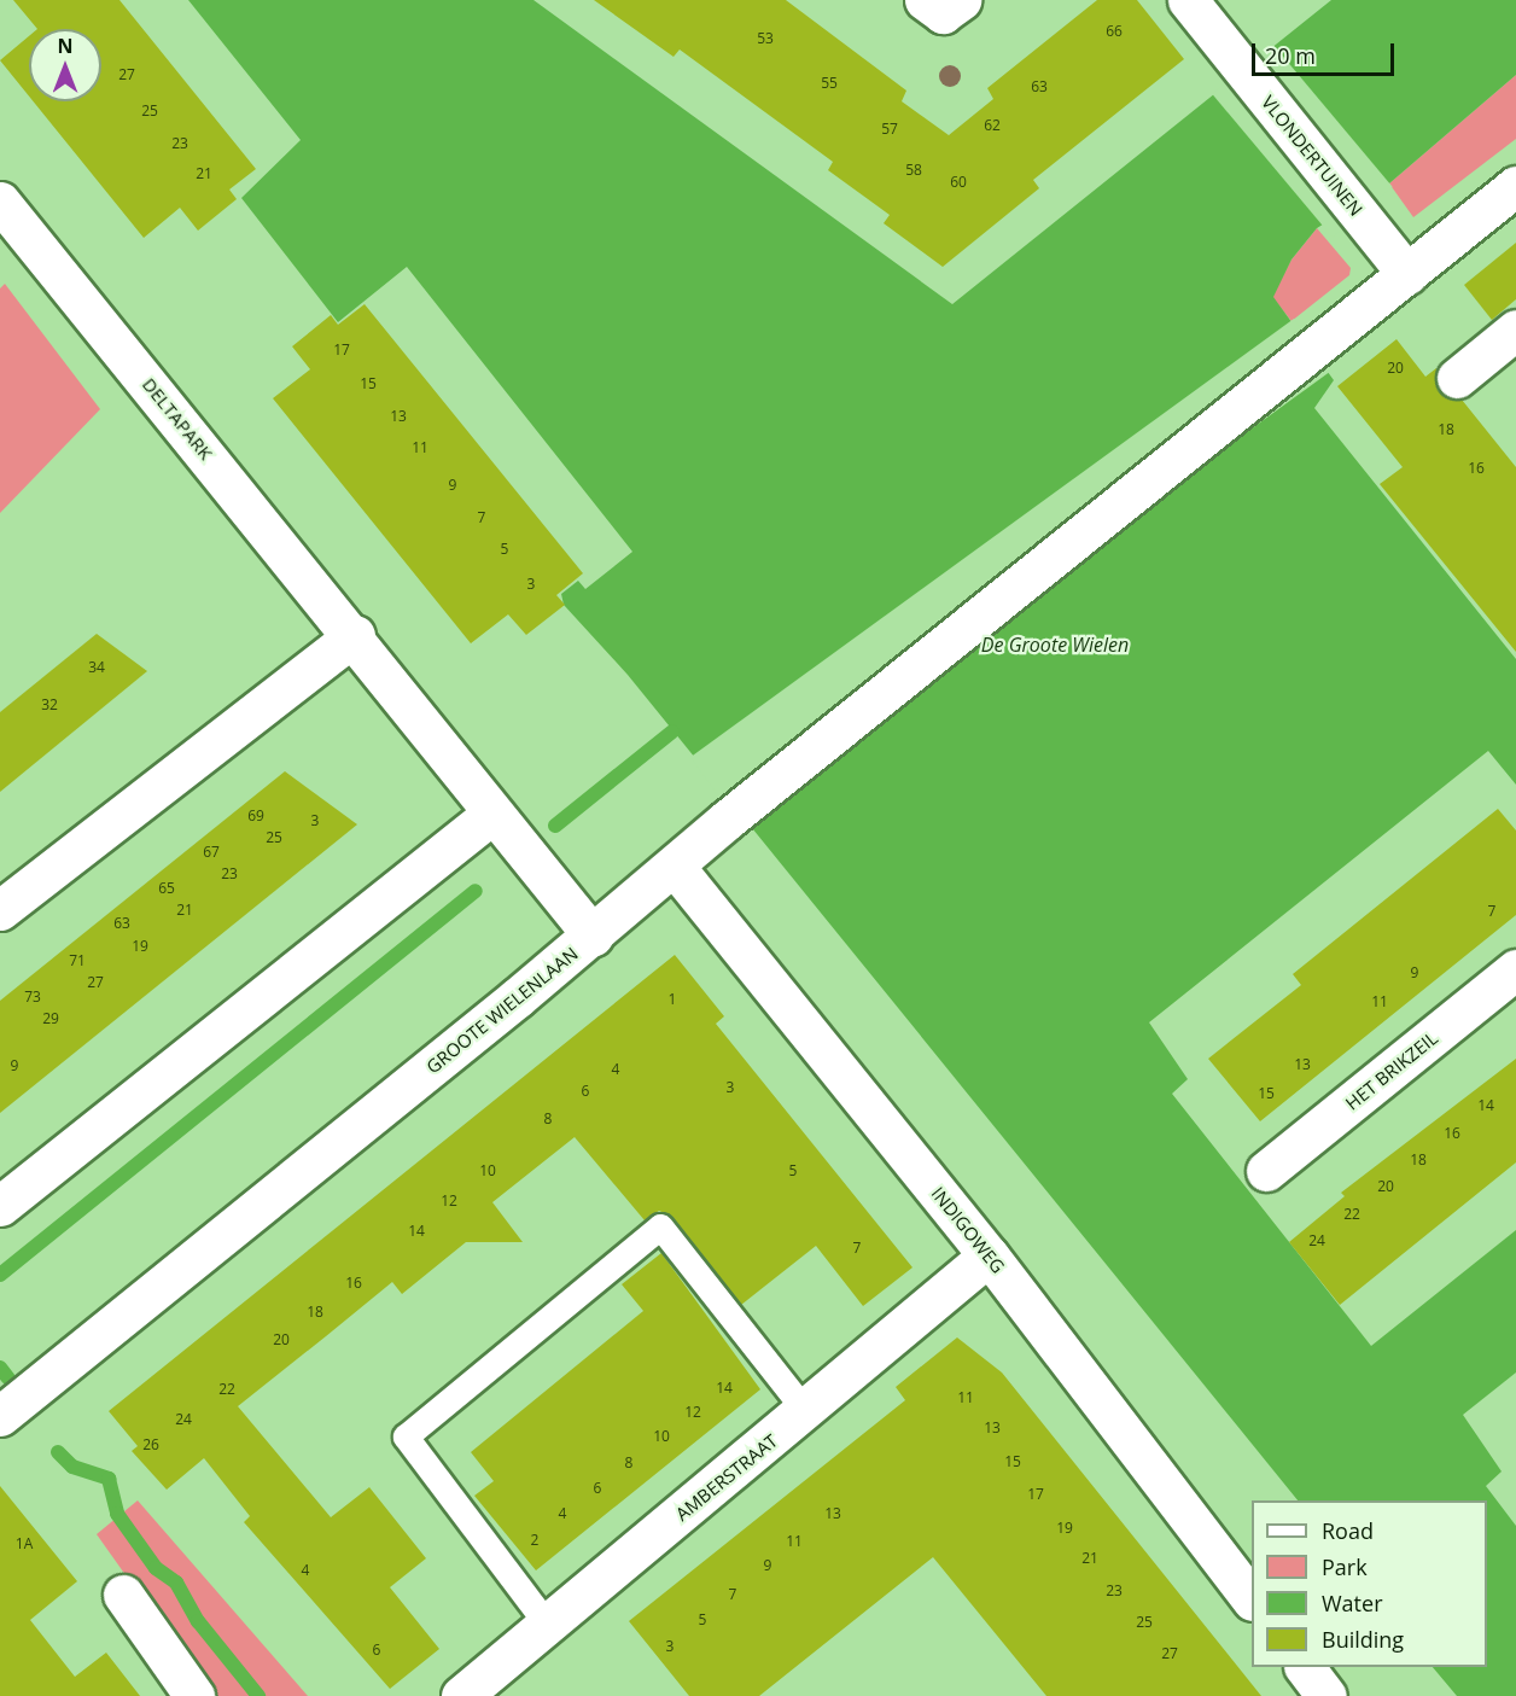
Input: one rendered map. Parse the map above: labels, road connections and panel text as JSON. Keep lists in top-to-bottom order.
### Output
{
  "streets": {
    "street": [
      "VLONDERTUINEN",
      "DELTAPARK",
      "GROOTE WIELENLAAN",
      "HET BRIKZEIL",
      "INDIGOWEG",
      "AMBERSTRAAT"
    ]
  },
  "crossings": [
    ["DELTAPARK", "GROOTE WIELENLAAN"],
    ["INDIGOWEG", "AMBERSTRAAT"]
  ],
  "water": ["De Groote Wielen"],
  "house_numbers": [
    "66",
    "53",
    "27",
    "55",
    "63",
    "25",
    "62",
    "57",
    "23",
    "58",
    "21",
    "60",
    "17",
    "20",
    "15",
    "13",
    "18",
    "11",
    "16",
    "9",
    "7",
    "5",
    "3",
    "34",
    "32",
    "69",
    "3",
    "25",
    "67",
    "23",
    "65",
    "21",
    "7",
    "63",
    "19",
    "71",
    "9",
    "27",
    "73",
    "1",
    "11",
    "29",
    "13",
    "9",
    "4",
    "3",
    "6",
    "15",
    "14",
    "8",
    "16",
    "18",
    "10",
    "5",
    "20",
    "12",
    "22",
    "14",
    "24",
    "7",
    "16",
    "18",
    "20",
    "14",
    "22",
    "11",
    "12",
    "24",
    "13",
    "10",
    "26",
    "15",
    "8",
    "6",
    "17",
    "4",
    "13",
    "19",
    "2",
    "11",
    "1A",
    "21",
    "9",
    "4",
    "23",
    "7",
    "5",
    "25",
    "3",
    "6",
    "27"
  ],
  "legend": [
    "Road",
    "Park",
    "Water",
    "Building"
  ],
  "scale_bar": "20 m",
  "north": "top"
}
